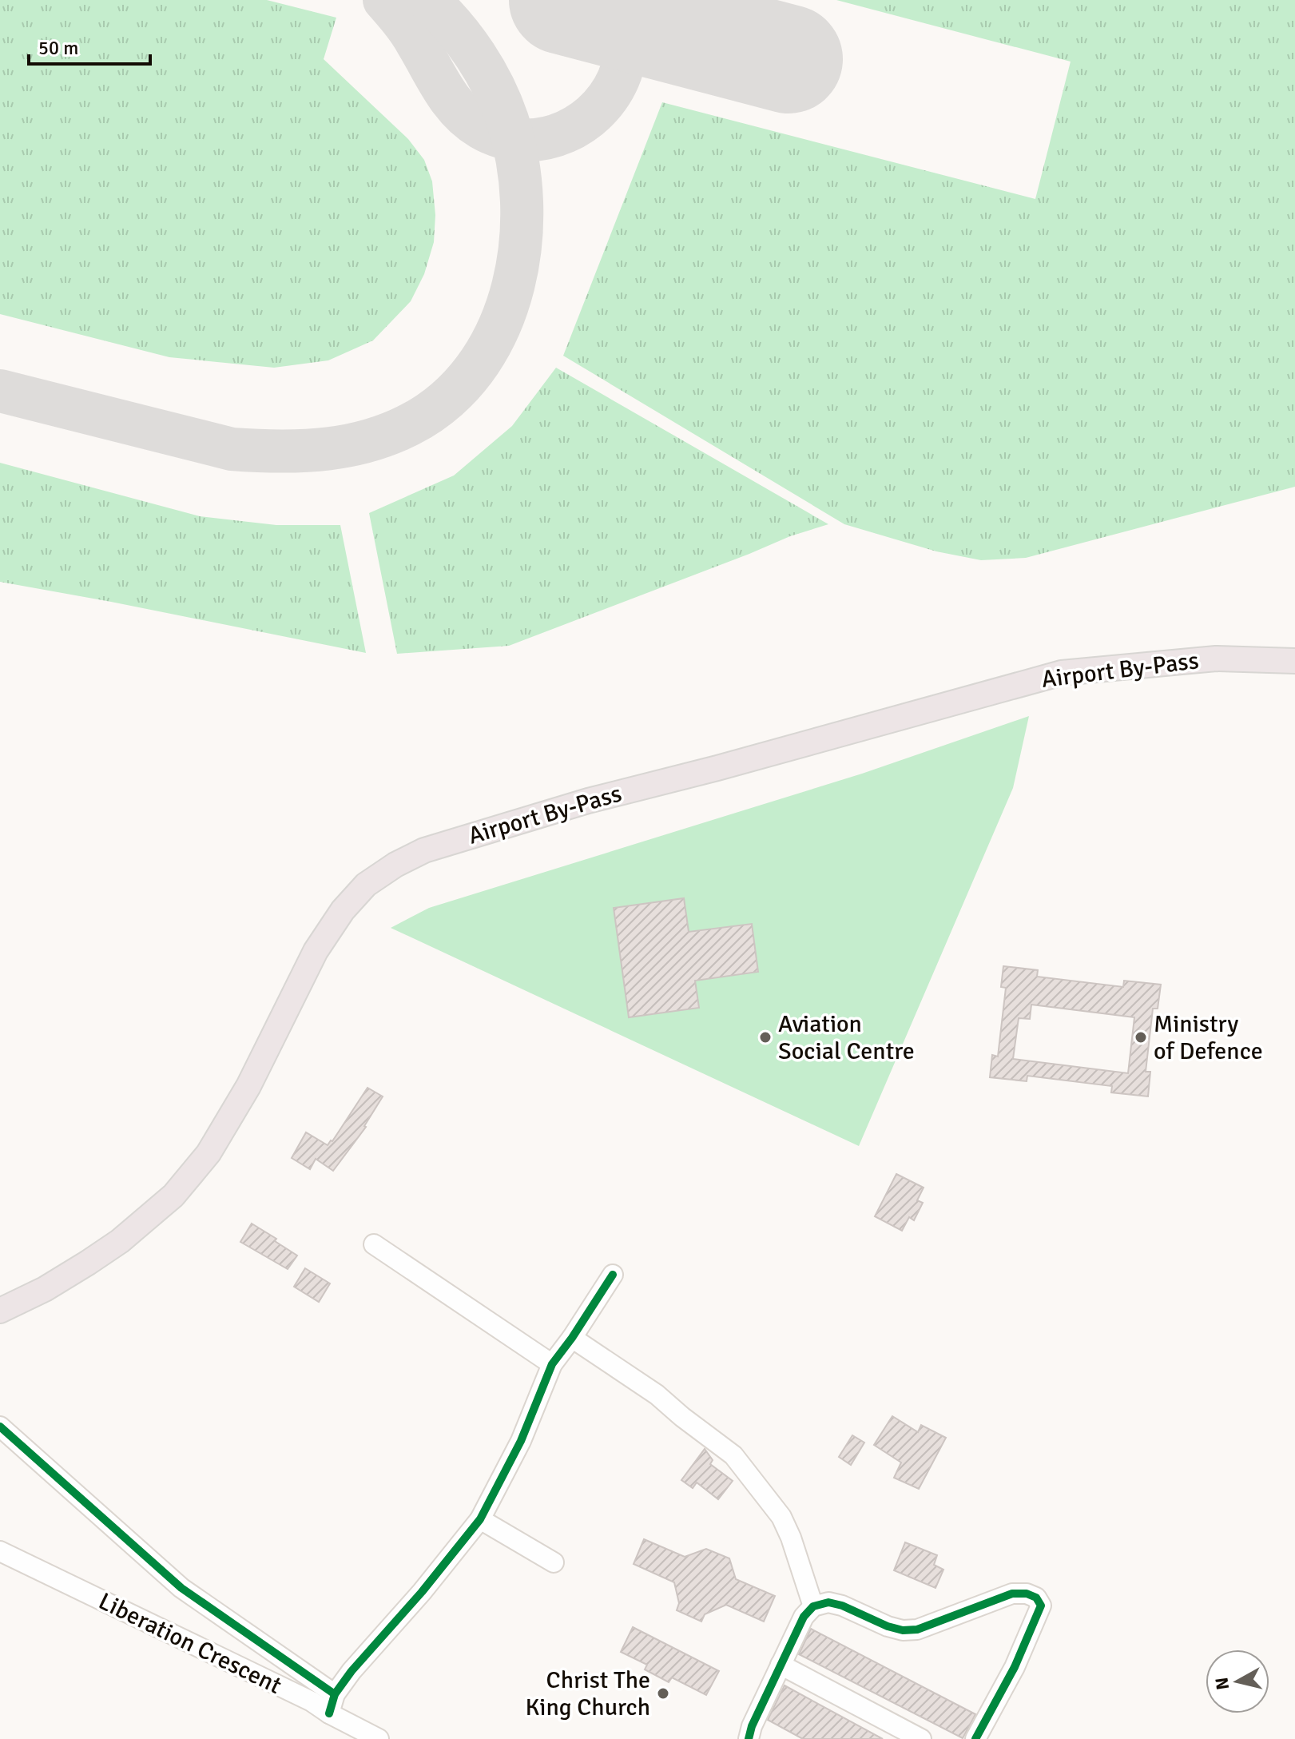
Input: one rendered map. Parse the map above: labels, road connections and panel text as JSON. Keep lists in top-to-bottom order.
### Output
{
  "streets": {
    "main road": ["Airport By-Pass"],
    "street": ["Liberation Crescent"]
  },
  "places": ["Aviation Social Centre", "Ministry of Defence", "Christ The King Church"],
  "scale_bar": "50 m",
  "north": "left"
}
